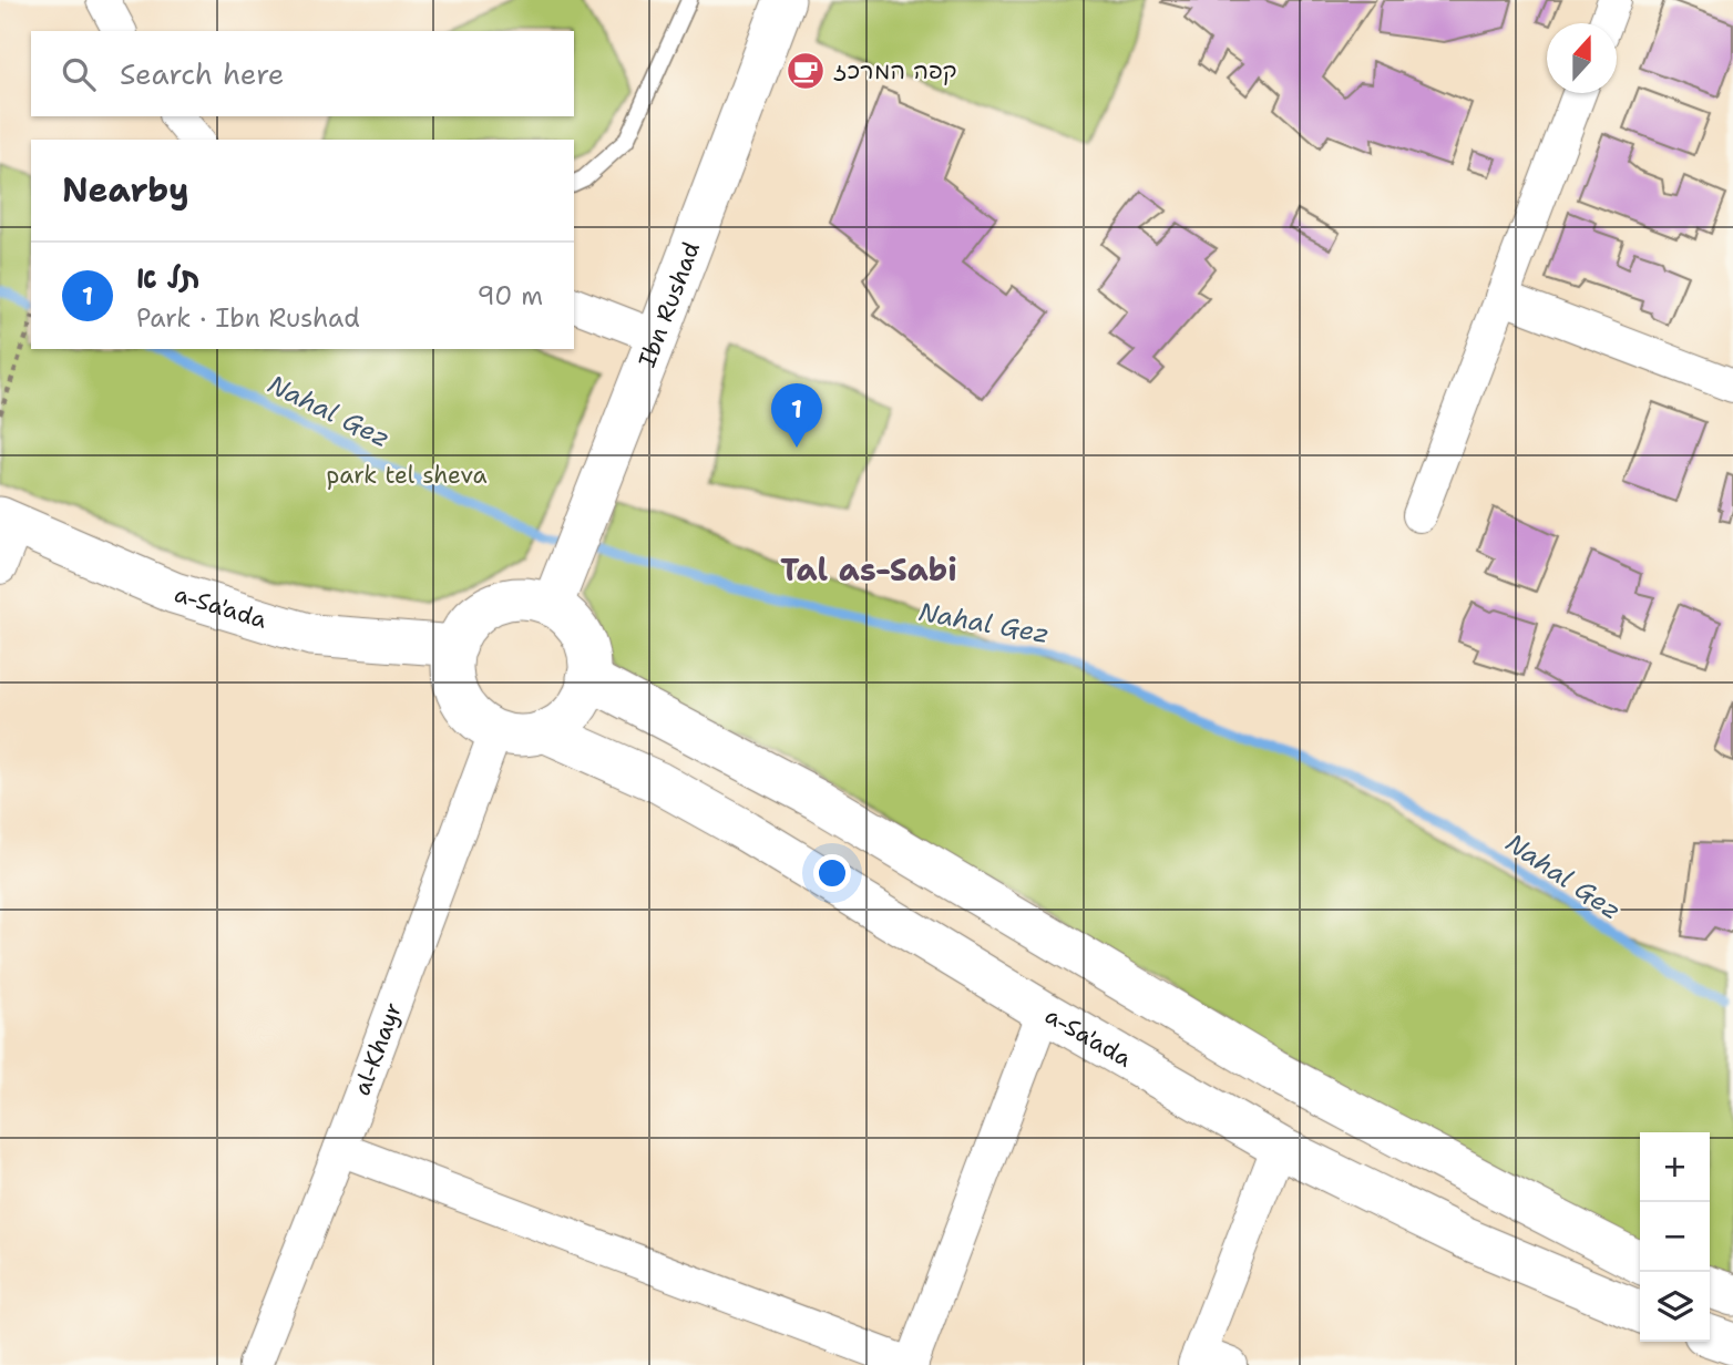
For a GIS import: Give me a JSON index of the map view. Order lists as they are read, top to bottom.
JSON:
{
  "streets": {
    "street": ["Ibn Rushad", "a-Sa'ada", "al-Khayr"]
  },
  "crossings": [
    ["Ibn Rushad", "a-Sa'ada"],
    ["Ibn Rushad", "al-Khayr"],
    ["a-Sa'ada", "al-Khayr"]
  ],
  "districts": ["Tal as-Sabi"],
  "water": ["Nahal Gez"],
  "parks": ["park tel sheva"],
  "places": {
    "cafe": ["קפה המרכז"]
  },
  "north": "top",
  "page": {
    "search": "Search here",
    "heading": "Nearby",
    "list": [
      {
        "mark": "1",
        "name": "תל א",
        "note": "Park · Ibn Rushad",
        "value": "90 m"
      }
    ],
    "pins": "1",
    "map_buttons": ["+", "−"]
  }
}
